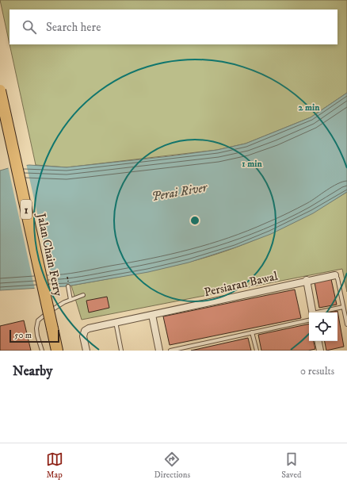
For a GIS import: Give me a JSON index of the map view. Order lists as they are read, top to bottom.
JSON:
{
  "streets": {
    "highway": ["1", "Jalan Chain Ferry"],
    "street": ["Persiaran Bawal"]
  },
  "water": ["Perai River"],
  "scale_bar": "50 m",
  "page": {
    "search": "Search here",
    "scale": "50 m",
    "heading": ["Nearby", "0 results"],
    "nav": ["Map", "Directions", "Saved"]
  },
  "rings": ["2 min", "1 min"]
}
